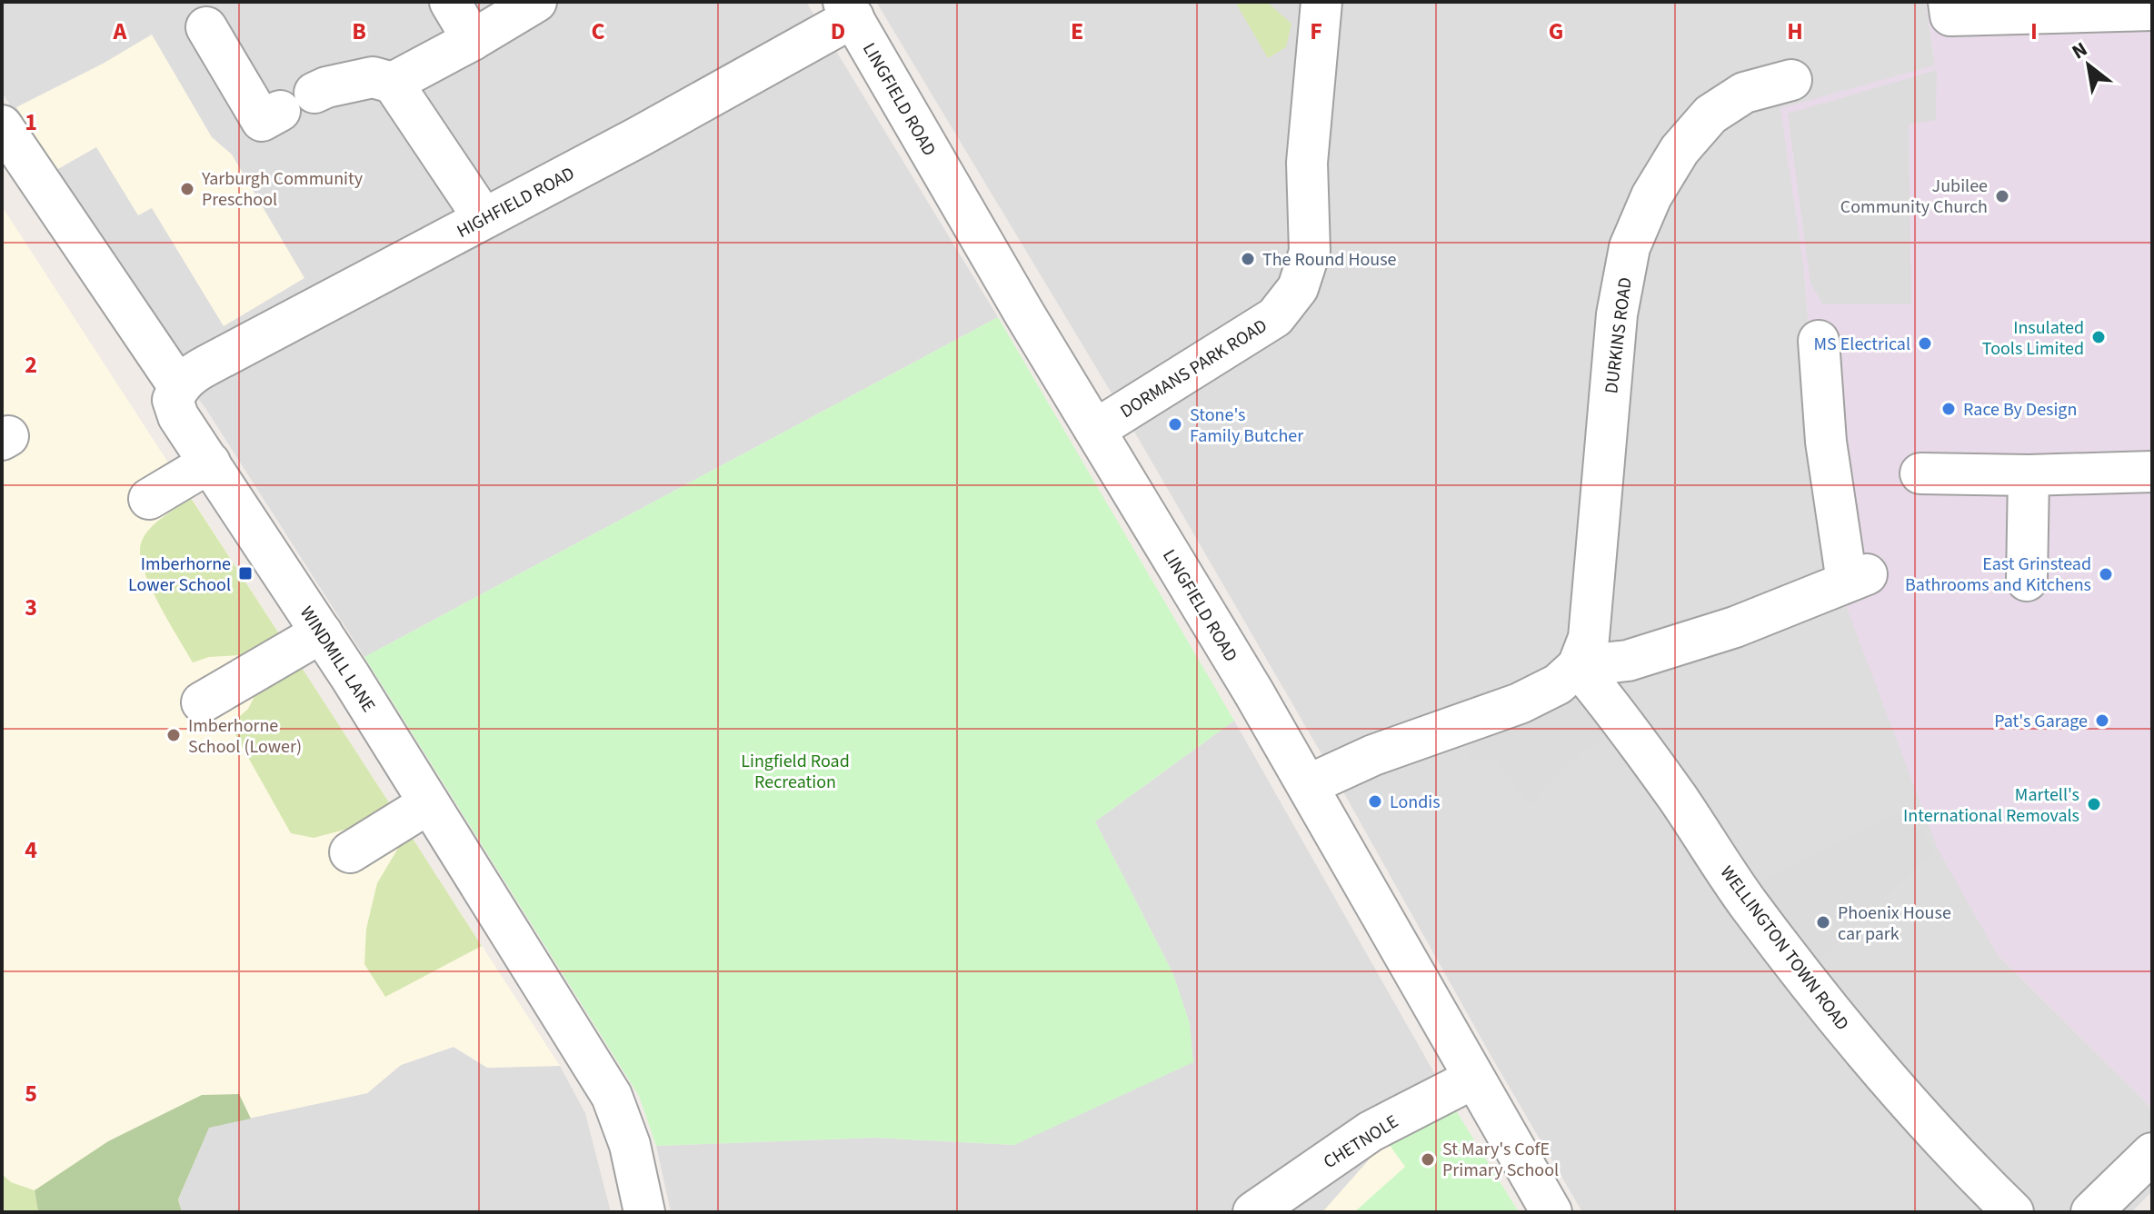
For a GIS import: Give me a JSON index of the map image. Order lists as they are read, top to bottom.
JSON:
{
  "streets": {
    "street": [
      "LINGFIELD ROAD",
      "HIGHFIELD ROAD",
      "DURKINS ROAD",
      "DORMANS PARK ROAD",
      "WINDMILL LANE",
      "WELLINGTON TOWN ROAD",
      "CHETNOLE"
    ]
  },
  "crossings": [
    ["LINGFIELD ROAD", "HIGHFIELD ROAD"],
    ["LINGFIELD ROAD", "DORMANS PARK ROAD"],
    ["LINGFIELD ROAD", "CHETNOLE"],
    ["HIGHFIELD ROAD", "WINDMILL LANE"],
    ["DURKINS ROAD", "WELLINGTON TOWN ROAD"]
  ],
  "parks": ["Lingfield Road Recreation"],
  "places": {
    "other": [
      "Yarburgh Community Preschool",
      "Jubilee Community Church",
      "The Round House",
      "Insulated Tools Limited",
      "MS Electrical",
      "Race By Design",
      "Stone's Family Butcher",
      "East Grinstead Bathrooms and Kitchens",
      "Pat's Garage",
      "Imberhorne School (Lower)",
      "Londis",
      "Martell's International Removals",
      "Phoenix House car park",
      "St Mary's CofE Primary School"
    ],
    "transit": ["Imberhorne Lower School"]
  },
  "north": "top left",
  "grid": {
    "columns": [
      "A",
      "B",
      "C",
      "D",
      "E",
      "F",
      "G",
      "H",
      "I"
    ],
    "rows": [
      "1",
      "2",
      "3",
      "4",
      "5"
    ]
  }
}
